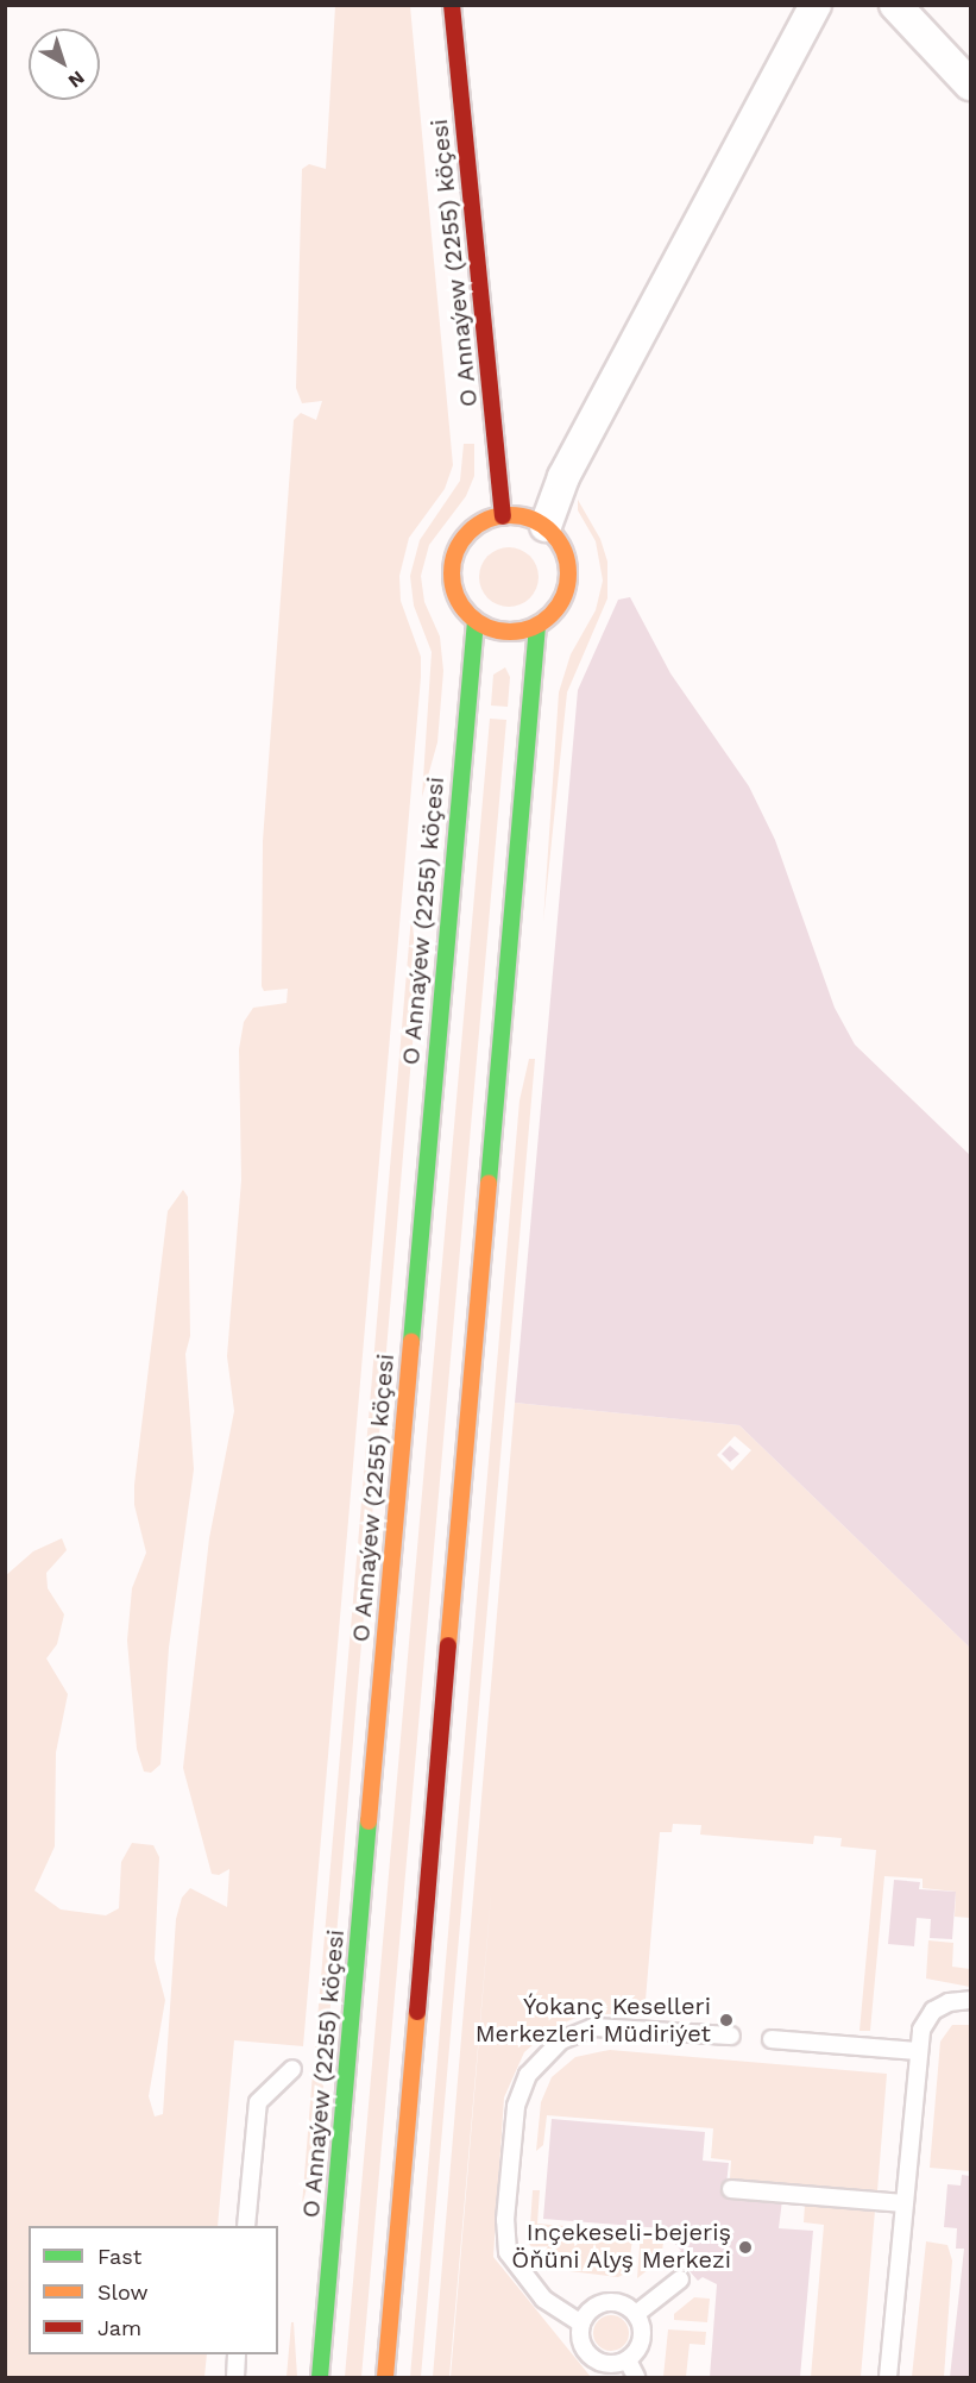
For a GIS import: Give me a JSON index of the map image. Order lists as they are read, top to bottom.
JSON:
{
  "streets": {
    "main road": ["O Annaýew (2255) köçesi"]
  },
  "places": ["Ýokanç Keselleri Merkezleri Müdiriýet", "Inçekeseli-bejeriş Öňüni Alyş Merkezi"],
  "legend": ["Fast", "Slow", "Jam"],
  "north": "bottom right"
}
